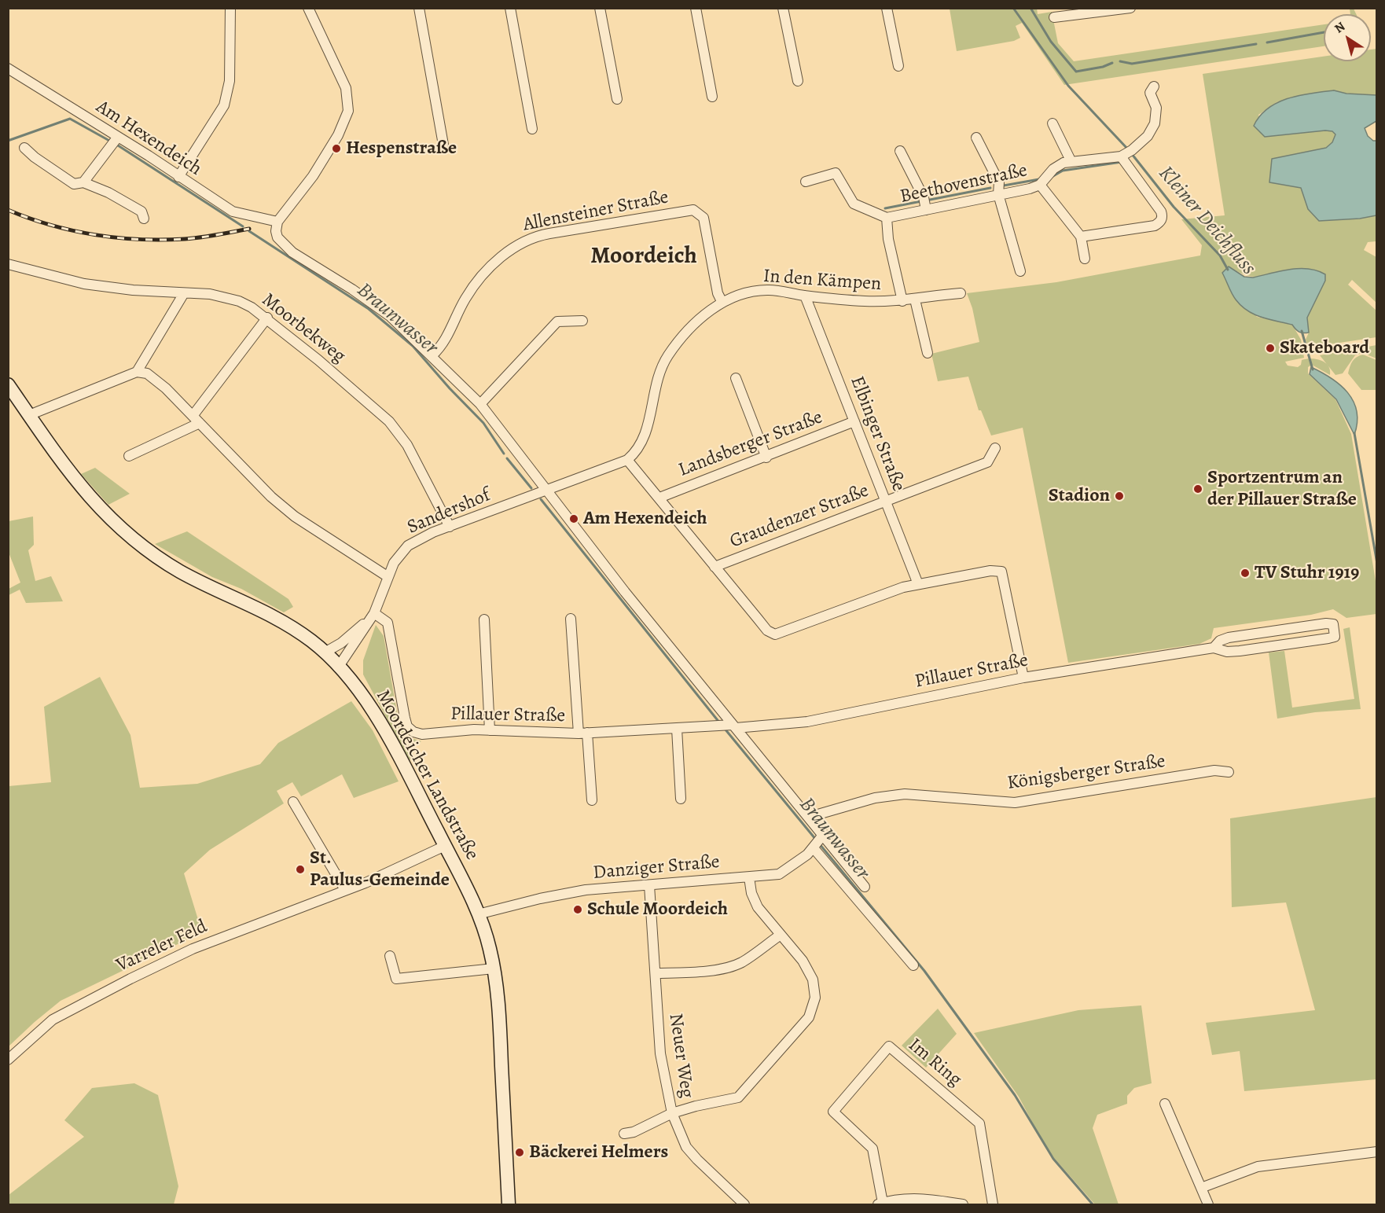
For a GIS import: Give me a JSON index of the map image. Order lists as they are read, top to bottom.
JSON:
{
  "streets": {
    "main road": ["Moordeicher Landstraße"],
    "street": [
      "Am Hexendeich",
      "Beethovenstraße",
      "Allensteiner Straße",
      "In den Kämpen",
      "Moorbekweg",
      "Elbinger Straße",
      "Landsberger Straße",
      "Sandershof",
      "Graudenzer Straße",
      "Pillauer Straße",
      "Königsberger Straße",
      "Danziger Straße",
      "Varreler Feld",
      "Neuer Weg",
      "Im Ring"
    ]
  },
  "crossings": [
    ["Beethovenstraße", "In den Kämpen"],
    ["Allensteiner Straße", "In den Kämpen"],
    ["In den Kämpen", "Elbinger Straße"],
    ["Moorbekweg", "Sandershof"],
    ["Elbinger Straße", "Landsberger Straße"],
    ["Elbinger Straße", "Graudenzer Straße"],
    ["Sandershof", "Pillauer Straße"],
    ["Sandershof", "Moordeicher Landstraße"],
    ["Moordeicher Landstraße", "Danziger Straße"],
    ["Moordeicher Landstraße", "Varreler Feld"],
    ["Danziger Straße", "Neuer Weg"]
  ],
  "districts": ["Moordeich"],
  "water": ["Kleiner Deichfluss", "Braunwasser"],
  "places": [
    "Hespenstraße",
    "Skateboard",
    "Sportzentrum an der Pillauer Straße",
    "Stadion",
    "Am Hexendeich",
    "TV Stuhr 1919",
    "St. Paulus-Gemeinde",
    "Schule Moordeich",
    "Bäckerei Helmers"
  ],
  "north": "top left"
}
